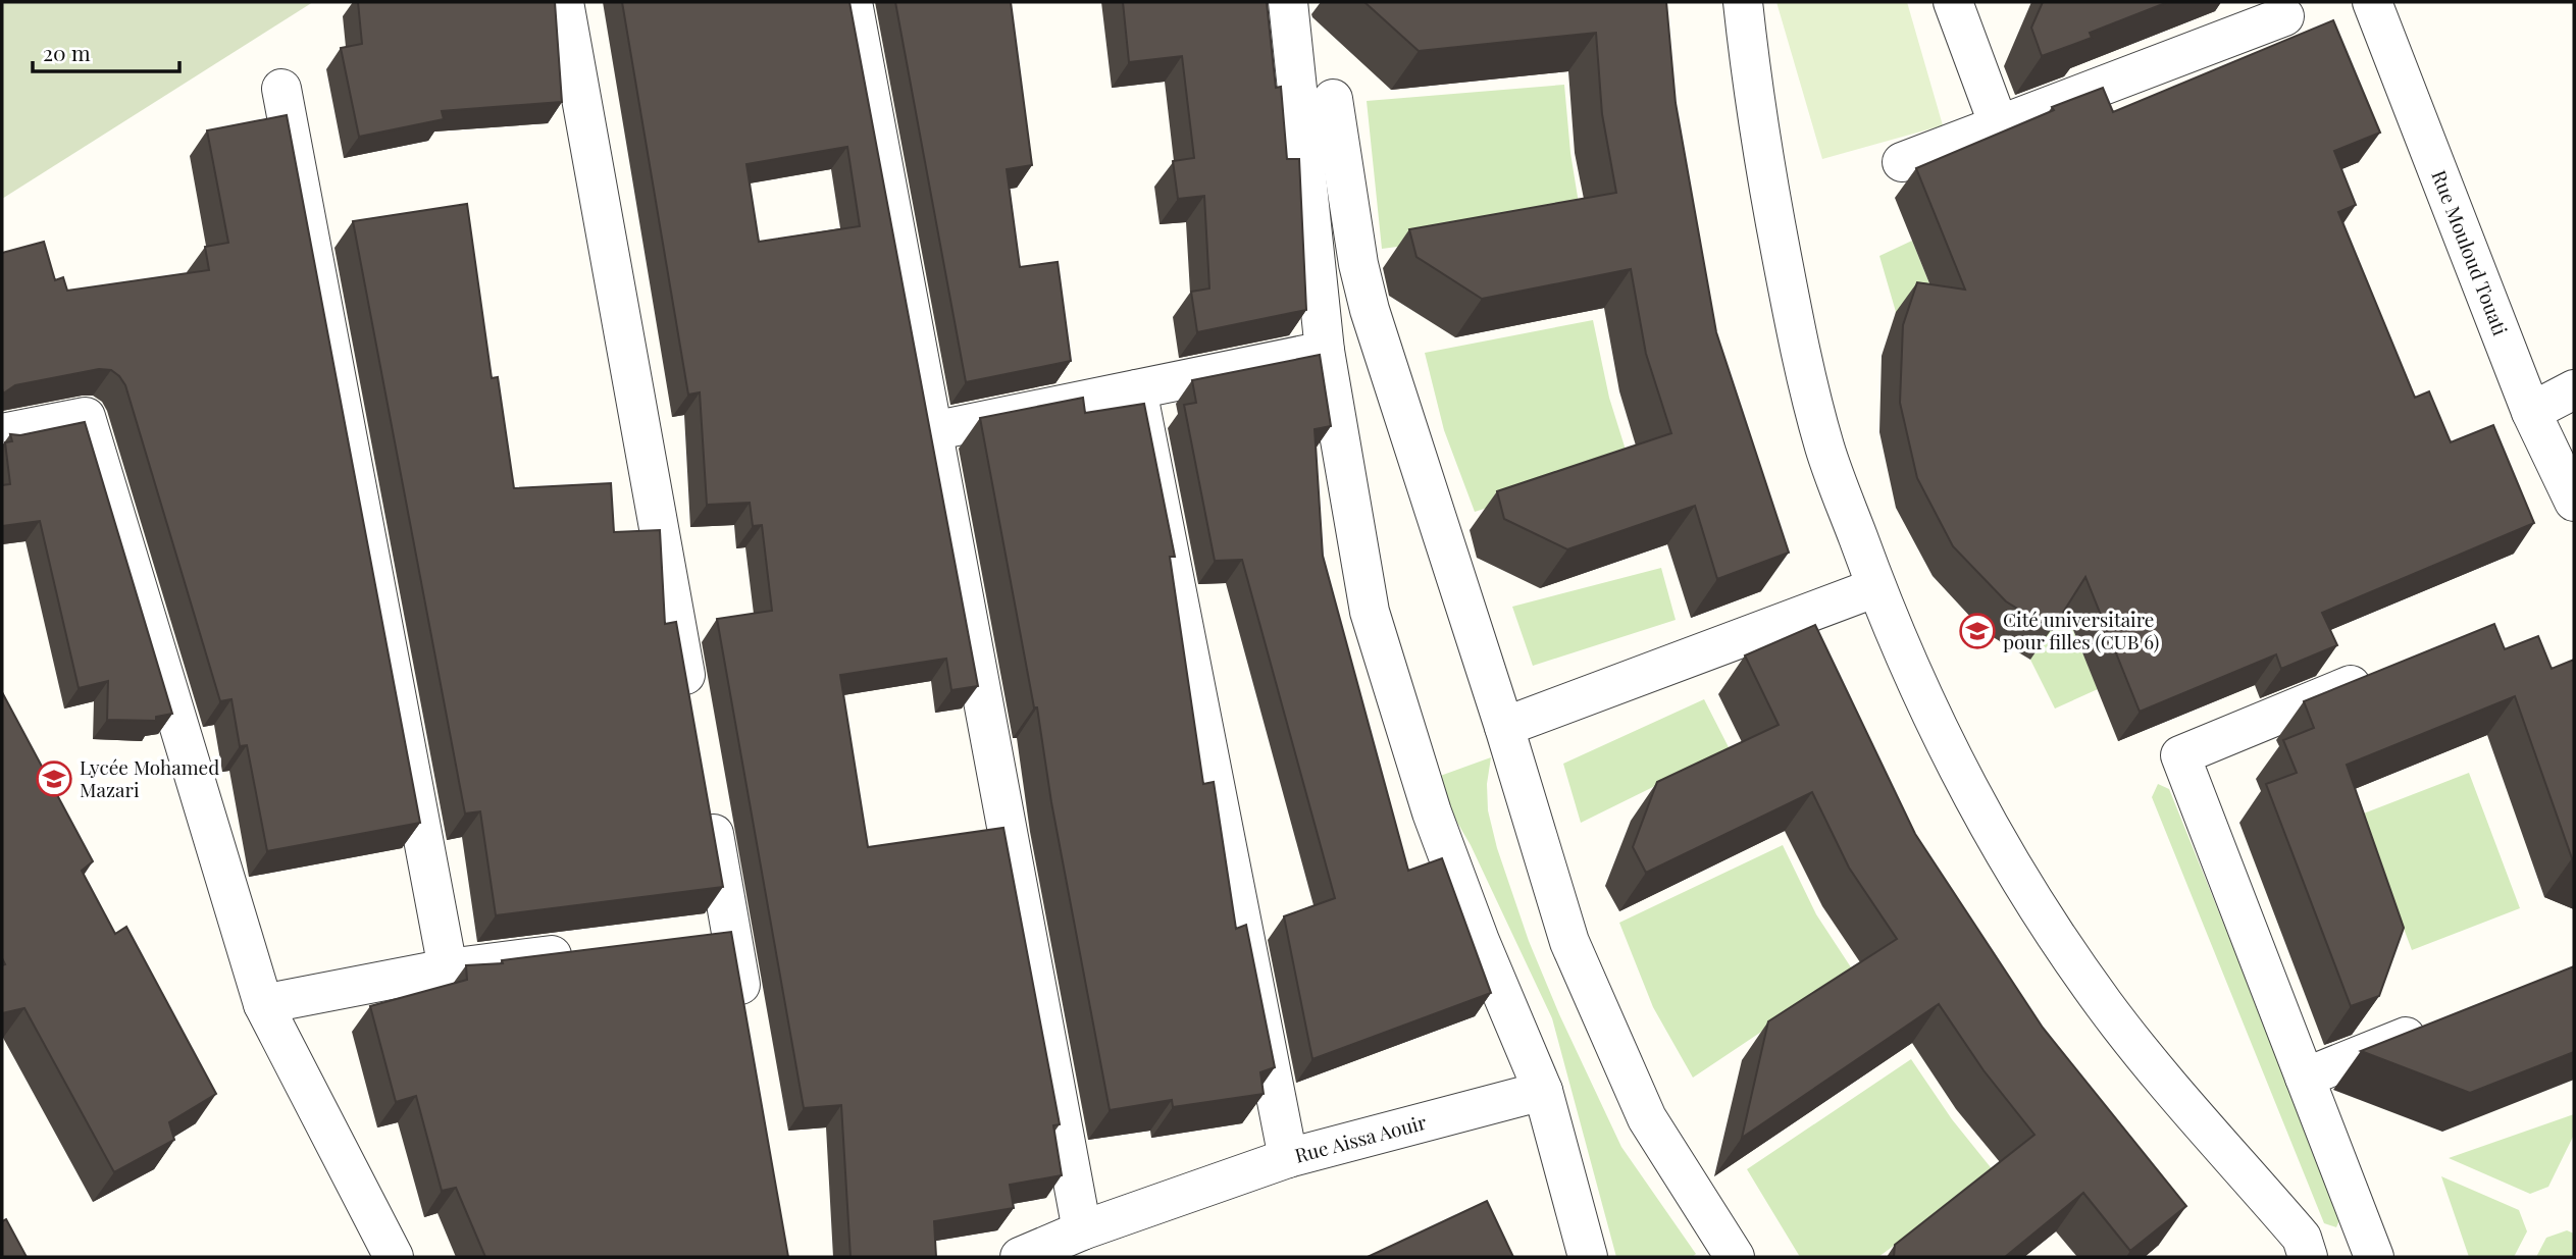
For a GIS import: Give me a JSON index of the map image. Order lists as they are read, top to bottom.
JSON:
{
  "streets": {
    "street": ["Rue Mouloud Touati", "Rue Aissa Aouir"]
  },
  "places": {
    "school or university": ["Cité universitaire pour filles (CUB 6)", "Lycée Mohamed Mazari"]
  },
  "scale_bar": "20 m"
}
